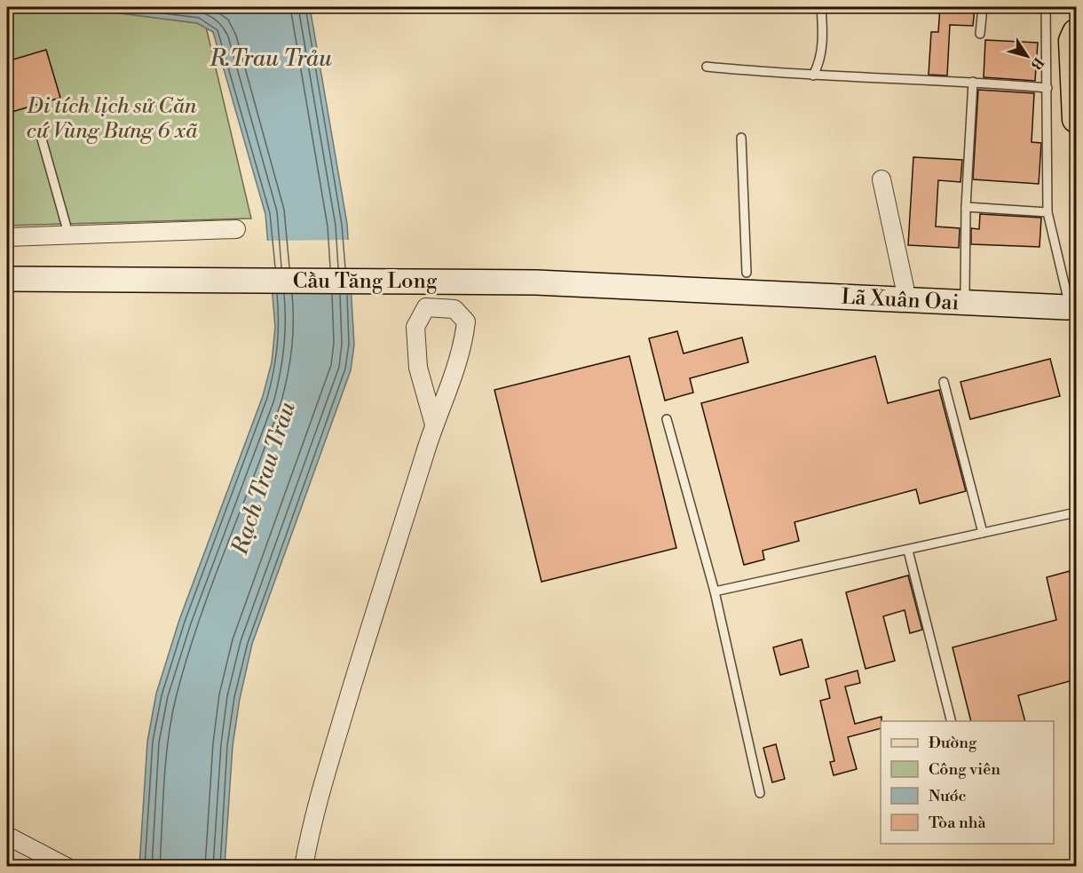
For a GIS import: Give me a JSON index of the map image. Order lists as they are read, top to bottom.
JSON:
{
  "streets": {
    "main road": ["Cầu Tăng Long", "Lã Xuân Oai"]
  },
  "crossings": [
    ["Cầu Tăng Long", "Lã Xuân Oai"]
  ],
  "water": ["R.Trau Trảu", "Rạch Trau Trảu"],
  "parks": ["Di tích lịch sử Căn cứ Vùng Bưng 6 xã"],
  "legend": [
    "Đường",
    "Công viên",
    "Nước",
    "Tòa nhà"
  ],
  "north": "bottom right"
}
